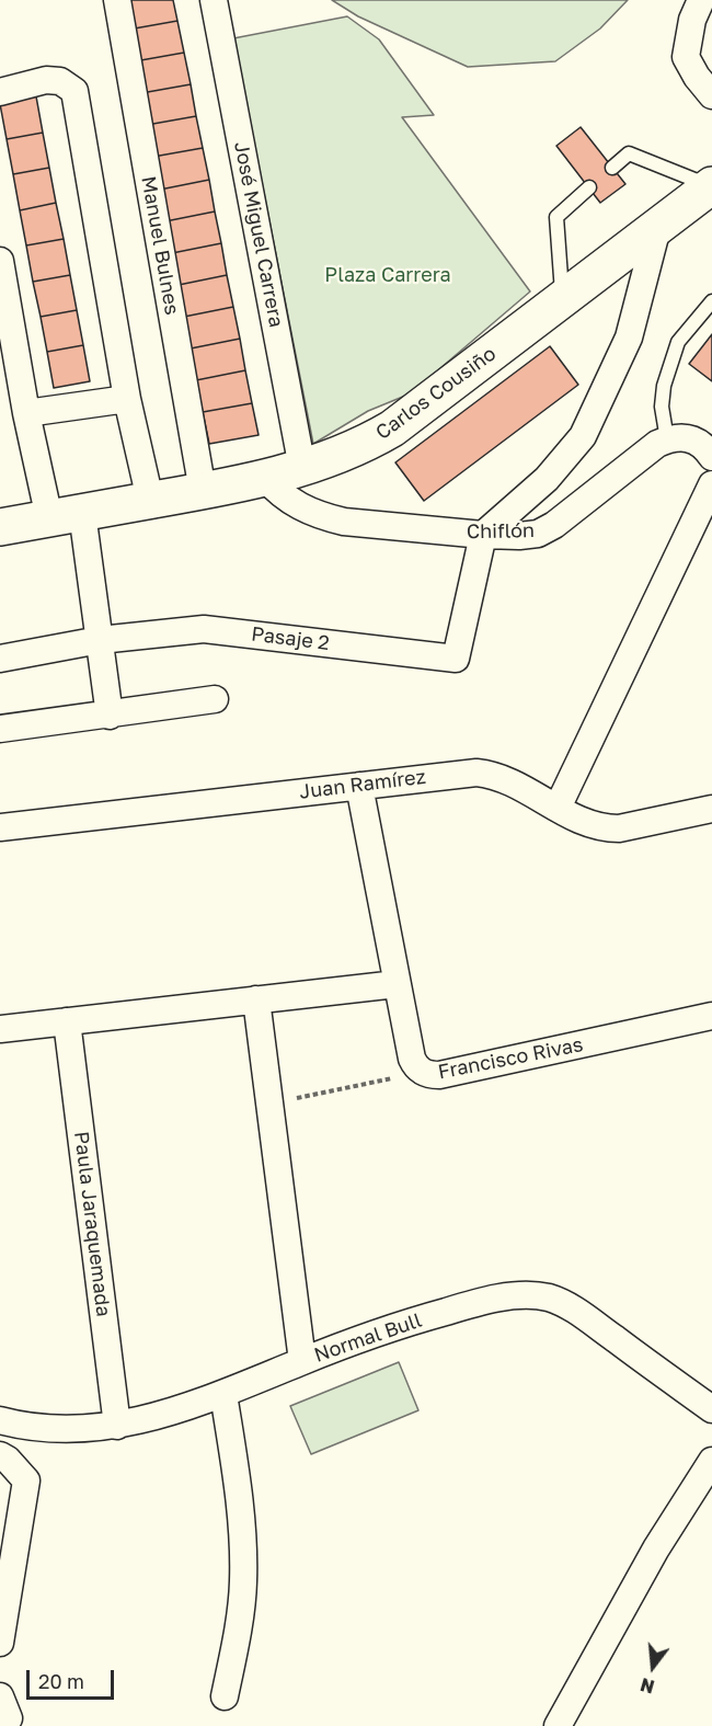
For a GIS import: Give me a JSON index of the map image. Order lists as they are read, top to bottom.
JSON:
{
  "streets": {
    "main road": ["Carlos Cousiño"],
    "street": [
      "José Miguel Carrera",
      "Manuel Bulnes",
      "Chiflón",
      "Pasaje 2",
      "Juan Ramírez",
      "Francisco Rivas",
      "Paula Jaraquemada",
      "Normal Bull"
    ]
  },
  "crossings": [
    ["José Miguel Carrera", "Carlos Cousiño"],
    ["Manuel Bulnes", "Carlos Cousiño"],
    ["Carlos Cousiño", "Chiflón"],
    ["Chiflón", "Pasaje 2"],
    ["Paula Jaraquemada", "Normal Bull"]
  ],
  "parks": ["Plaza Carrera"],
  "scale_bar": "20 m",
  "north": "bottom"
}
